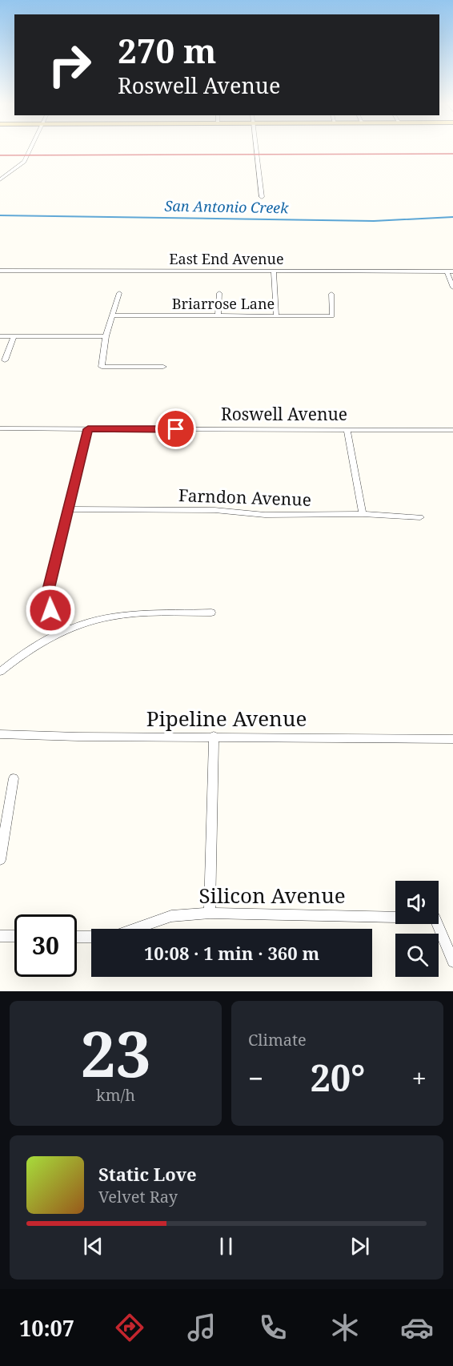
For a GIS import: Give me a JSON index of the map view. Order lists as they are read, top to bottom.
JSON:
{
  "streets": {
    "street": [
      "East End Avenue",
      "Briarrose Lane",
      "Roswell Avenue",
      "Farndon Avenue",
      "Pipeline Avenue",
      "Silicon Avenue"
    ]
  },
  "water": ["San Antonio Creek"],
  "page": {
    "turn": ["270 m", "Roswell Avenue"],
    "limit": "30",
    "trip": "10:08 · 1 min · 360 m",
    "tile": [
      ["23", "km/h"],
      "Climate"
    ],
    "heat": ["−", "20°", "+"],
    "song": ["Static Love", "Velvet Ray"],
    "tabs": "10:07"
  }
}
